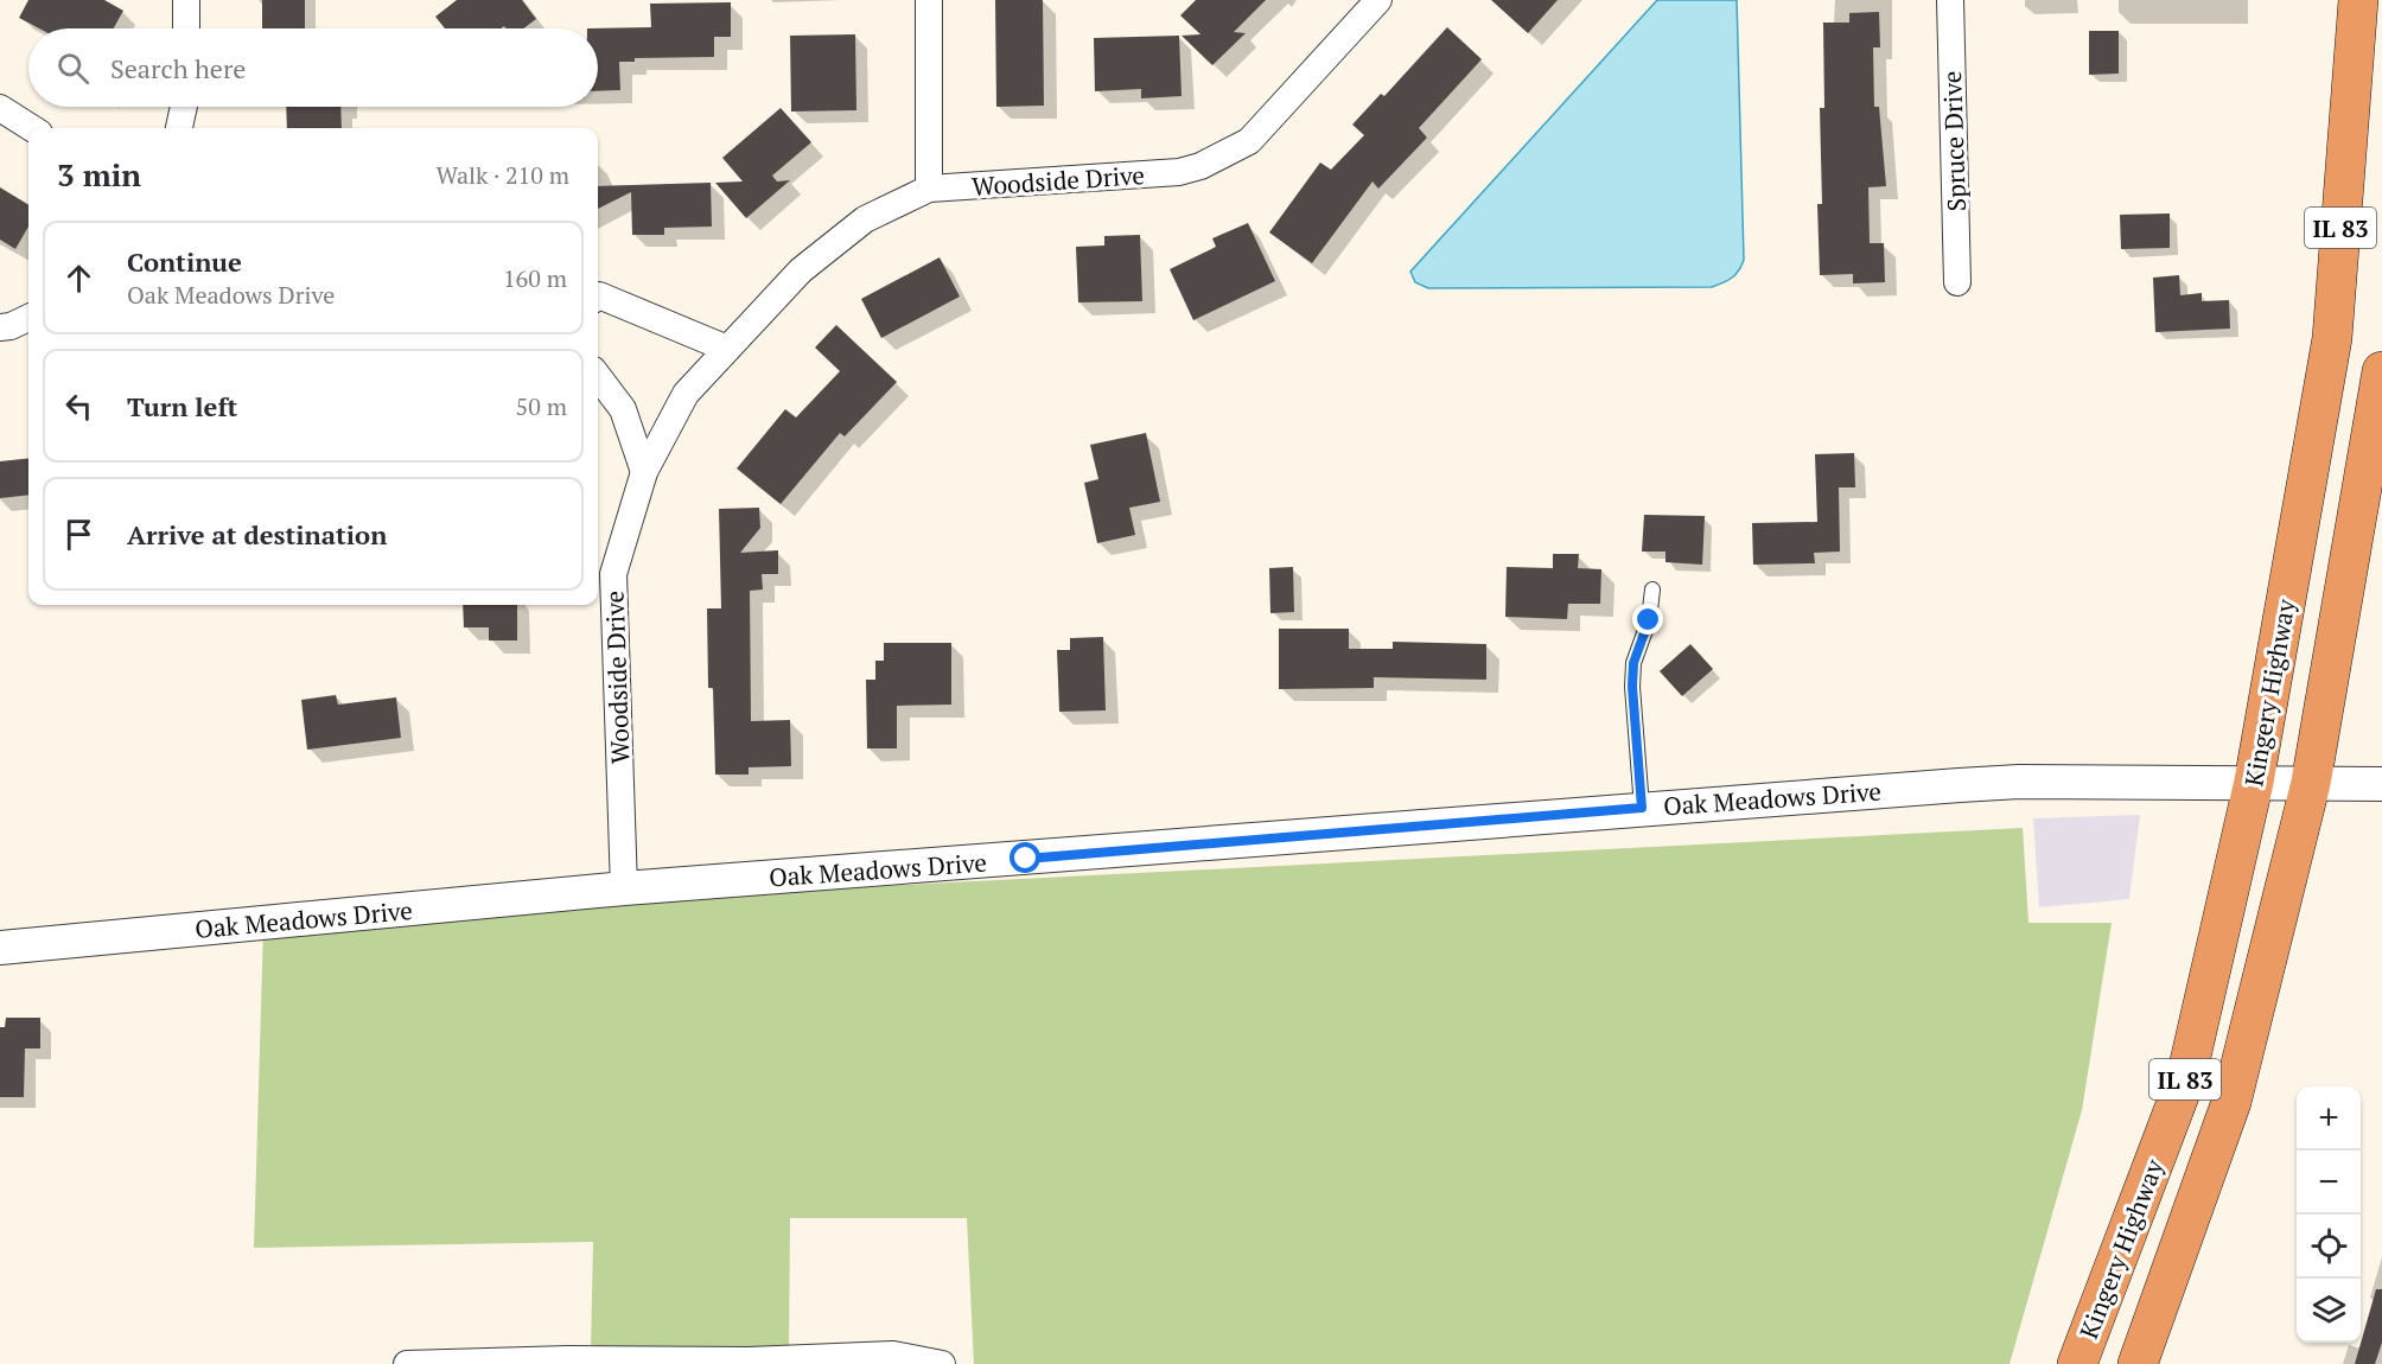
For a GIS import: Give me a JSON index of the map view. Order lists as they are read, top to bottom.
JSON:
{
  "streets": {
    "highway": ["IL 83", "Kingery Highway"],
    "street": ["Spruce Drive", "Woodside Drive", "Oak Meadows Drive"]
  },
  "crossings": [
    ["Woodside Drive", "Oak Meadows Drive"],
    ["Kingery Highway", "Oak Meadows Drive"]
  ],
  "page": {
    "search": "Search here",
    "heading": ["3 min", "Walk · 210 m"],
    "list": [
      ["Continue", "Oak Meadows Drive", "160 m"],
      ["Turn left", "50 m"],
      "Arrive at destination"
    ],
    "map_buttons": ["+", "−"]
  }
}
